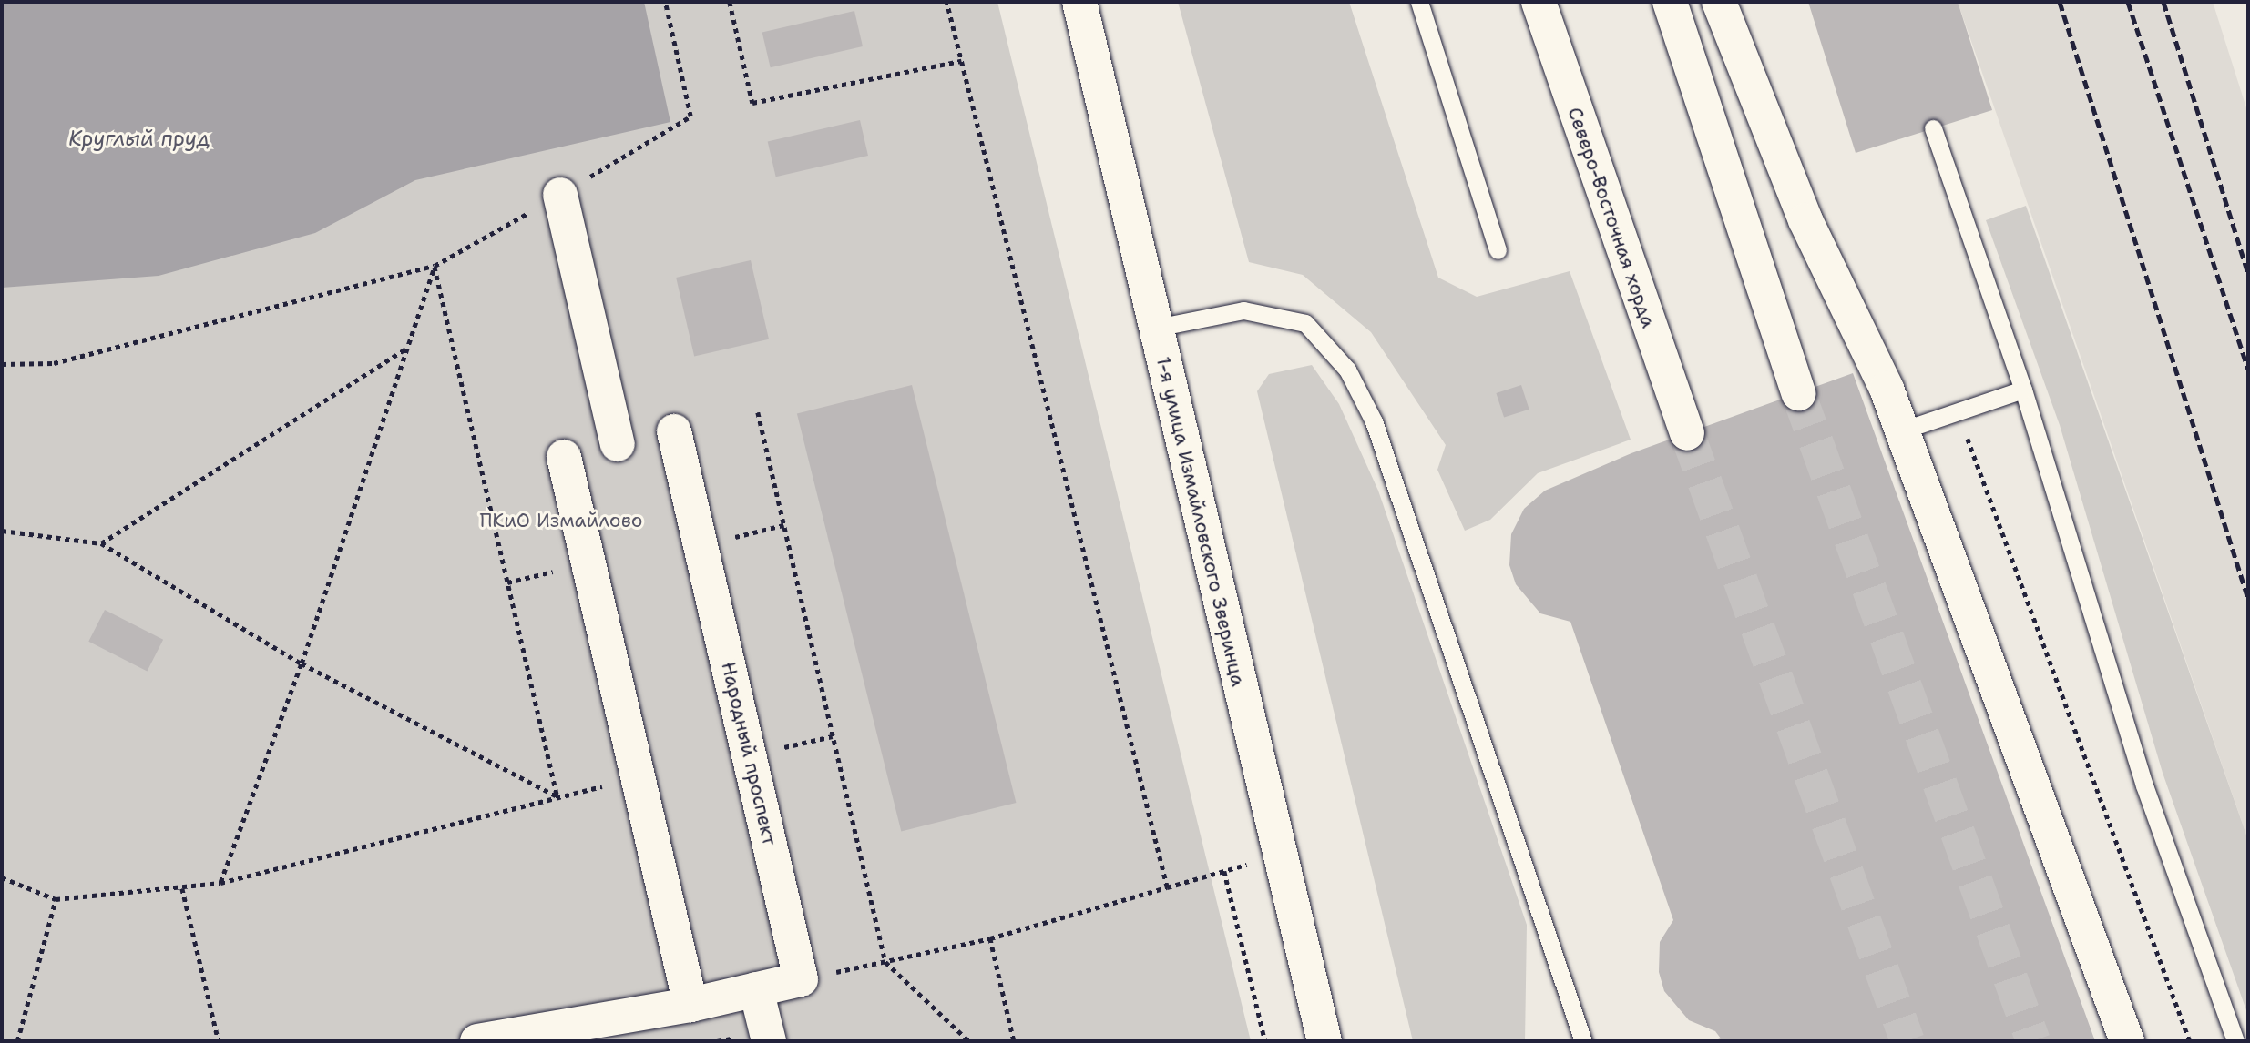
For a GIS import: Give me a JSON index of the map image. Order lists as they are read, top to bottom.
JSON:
{
  "streets": {
    "street": ["Северо-Восточная хорда", "1-я улица Измайловского Зверинца", "Народный проспект"]
  },
  "water": ["Круглый пруд"],
  "parks": ["ПКиО Измайлово"]
}
